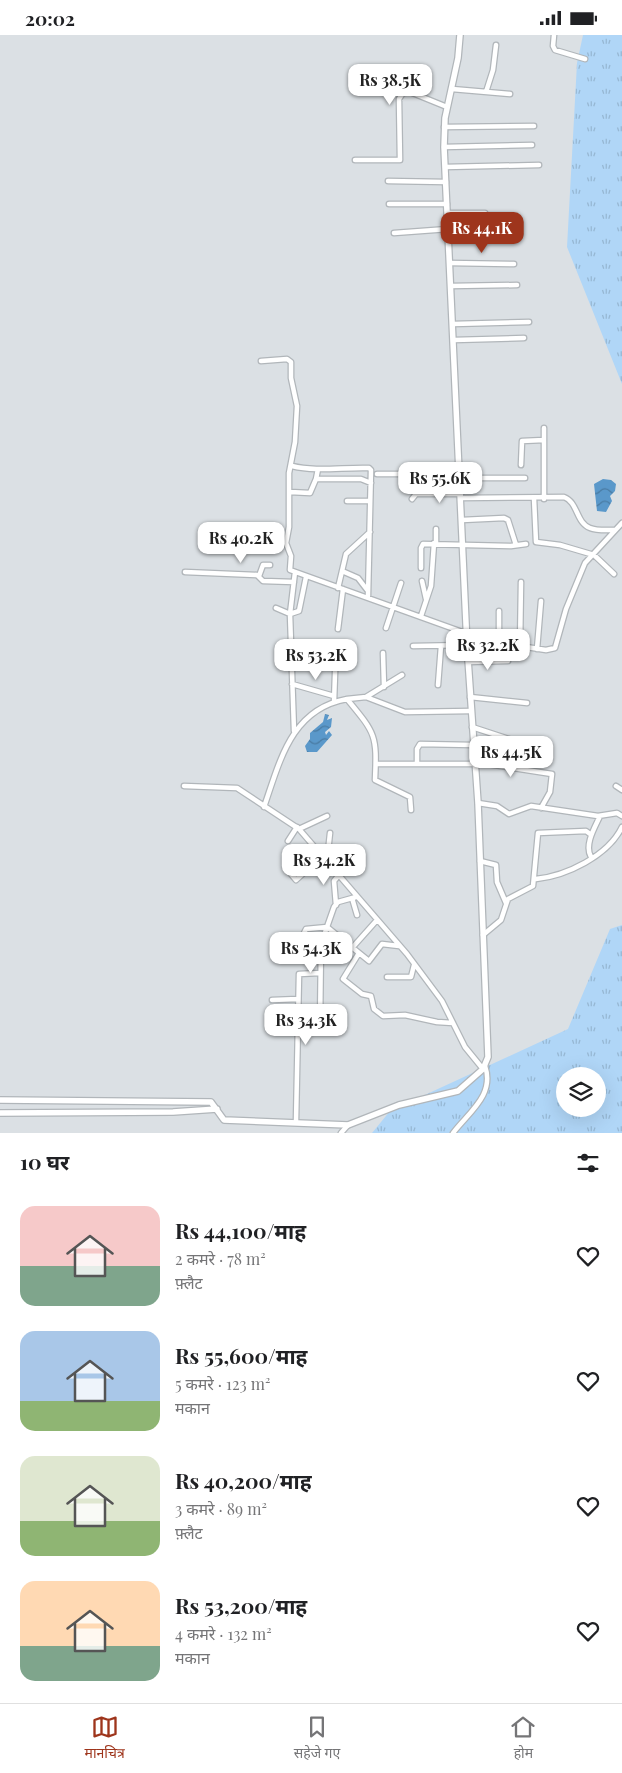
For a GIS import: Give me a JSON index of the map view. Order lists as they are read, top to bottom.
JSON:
{
  "page": {
    "status": "20:02",
    "price": [
      "Rs 38.5K",
      "Rs 44.1K",
      "Rs 55.6K",
      "Rs 40.2K",
      "Rs 32.2K",
      "Rs 53.2K",
      "Rs 44.5K",
      "Rs 34.2K",
      "Rs 54.3K",
      "Rs 34.3K"
    ],
    "heading": "10 घर",
    "list": [
      {
        "name": "Rs 44,100/माह",
        "note": "2 कमरे · 78 m² · फ़्लैट"
      },
      {
        "name": "Rs 55,600/माह",
        "note": "5 कमरे · 123 m² · मकान"
      },
      {
        "name": "Rs 40,200/माह",
        "note": "3 कमरे · 89 m² · फ़्लैट"
      },
      {
        "name": "Rs 53,200/माह",
        "note": "4 कमरे · 132 m² · मकान"
      }
    ],
    "tabs": ["मानचित्र", "सहेजे गए", "होम"]
  }
}
